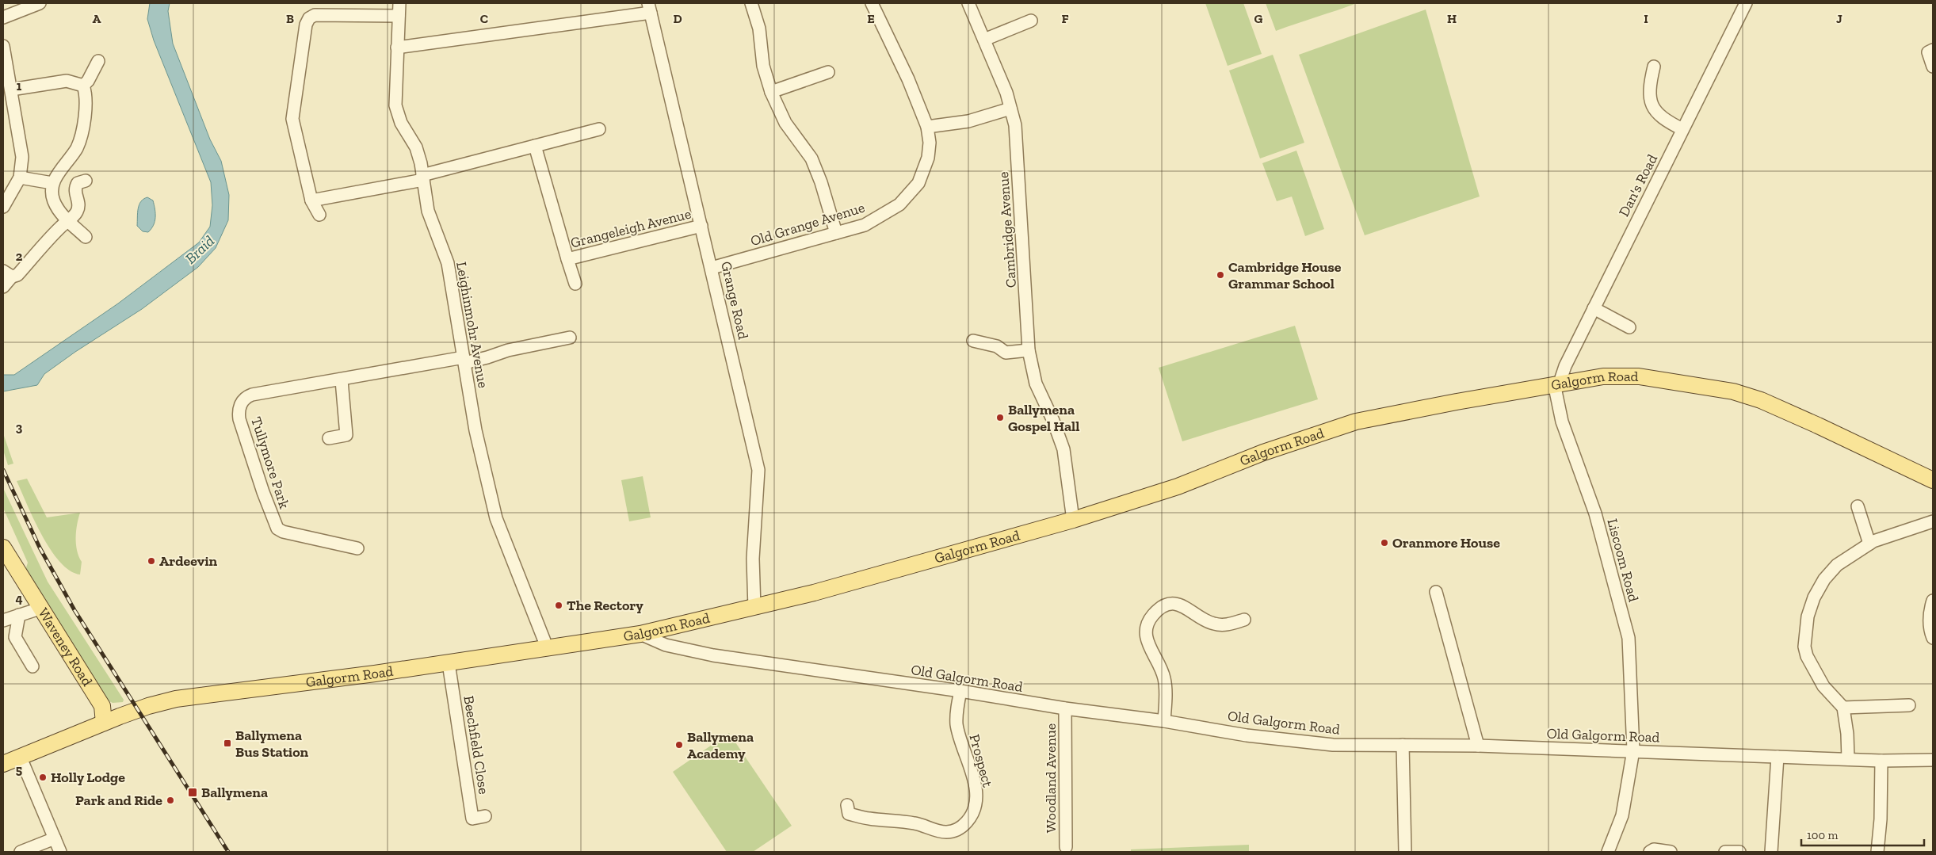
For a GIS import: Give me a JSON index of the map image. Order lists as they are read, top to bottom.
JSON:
{
  "streets": {
    "main road": ["Galgorm Road", "Waveney Road"],
    "street": [
      "Dan's Road",
      "Old Grange Avenue",
      "Grangeleigh Avenue",
      "Cambridge Avenue",
      "Grange Road",
      "Leighinmohr Avenue",
      "Tullymore Park",
      "Liscoom Road",
      "Old Galgorm Road",
      "Beechfield Close",
      "Prospect",
      "Woodland Avenue"
    ]
  },
  "crossings": [
    ["Dan's Road", "Galgorm Road"],
    ["Dan's Road", "Liscoom Road"],
    ["Old Grange Avenue", "Grange Road"],
    ["Grangeleigh Avenue", "Grange Road"],
    ["Cambridge Avenue", "Galgorm Road"],
    ["Grange Road", "Galgorm Road"],
    ["Leighinmohr Avenue", "Galgorm Road"],
    ["Leighinmohr Avenue", "Tullymore Park"],
    ["Galgorm Road", "Liscoom Road"],
    ["Galgorm Road", "Waveney Road"],
    ["Galgorm Road", "Old Galgorm Road"],
    ["Galgorm Road", "Beechfield Close"],
    ["Liscoom Road", "Old Galgorm Road"],
    ["Old Galgorm Road", "Prospect"],
    ["Old Galgorm Road", "Woodland Avenue"]
  ],
  "water": ["Braid"],
  "places": {
    "other": [
      "Cambridge House Grammar School",
      "Ballymena Gospel Hall",
      "Oranmore House",
      "Ardeevin",
      "The Rectory",
      "Ballymena Academy",
      "Holly Lodge",
      "Park and Ride"
    ],
    "transit": ["Ballymena Bus Station", "Ballymena"]
  },
  "scale_bar": "100 m",
  "grid": {
    "columns": [
      "A",
      "B",
      "C",
      "D",
      "E",
      "F",
      "G",
      "H",
      "I",
      "J"
    ],
    "rows": [
      "1",
      "2",
      "3",
      "4",
      "5"
    ]
  }
}
